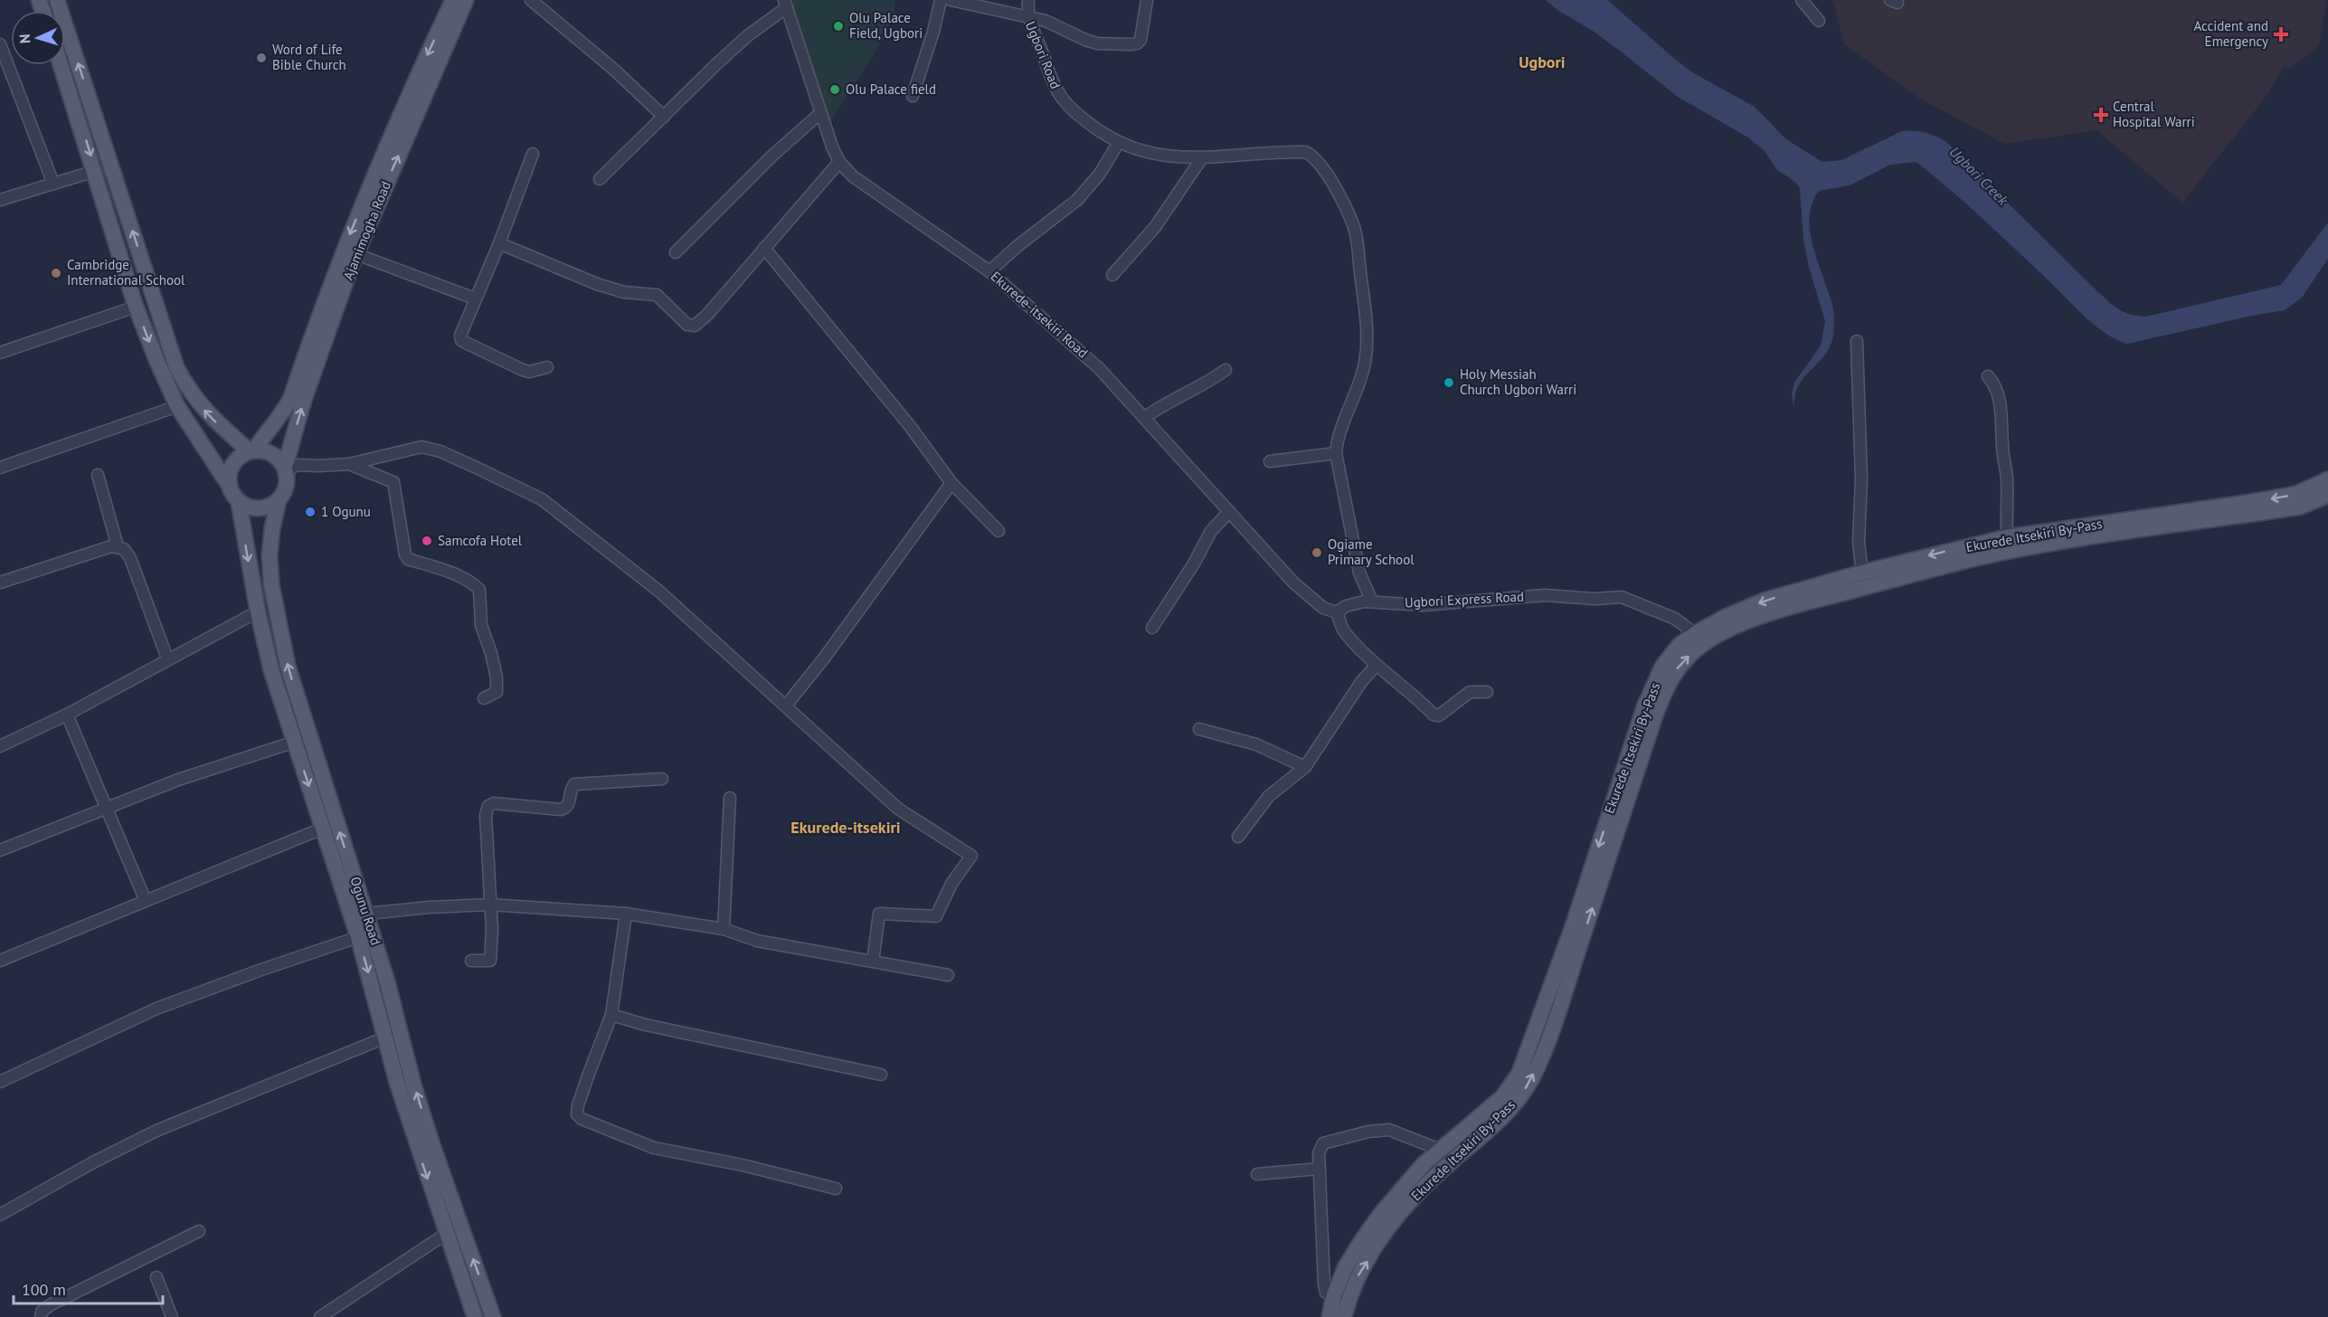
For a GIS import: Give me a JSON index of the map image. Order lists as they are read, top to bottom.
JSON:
{
  "streets": {
    "main road": ["Ajamimogha Road", "Ekurede Itsekiri By-Pass", "Ogunu Road"],
    "street": ["Ugbori Road", "Ekurede-itsekiri Road", "Ugbori Express Road"]
  },
  "crossings": [
    ["Ajamimogha Road", "Ogunu Road"],
    ["Ekurede-itsekiri Road", "Ugbori Express Road"],
    ["Ekurede Itsekiri By-Pass", "Ugbori Express Road"]
  ],
  "districts": ["Ugbori", "Ekurede-itsekiri"],
  "water": ["Ugbori Creek"],
  "places": {
    "other": [
      "Olu Palace Field, Ugbori",
      "Word of Life Bible Church",
      "Olu Palace field",
      "Cambridge International School",
      "Holy Messiah Church Ugbori Warri",
      "1 Ogunu",
      "Samcofa Hotel",
      "Ogiame Primary School"
    ],
    "health": ["Accident and Emergency", "Central Hospital Warri"]
  },
  "scale_bar": "100 m",
  "north": "left"
}
